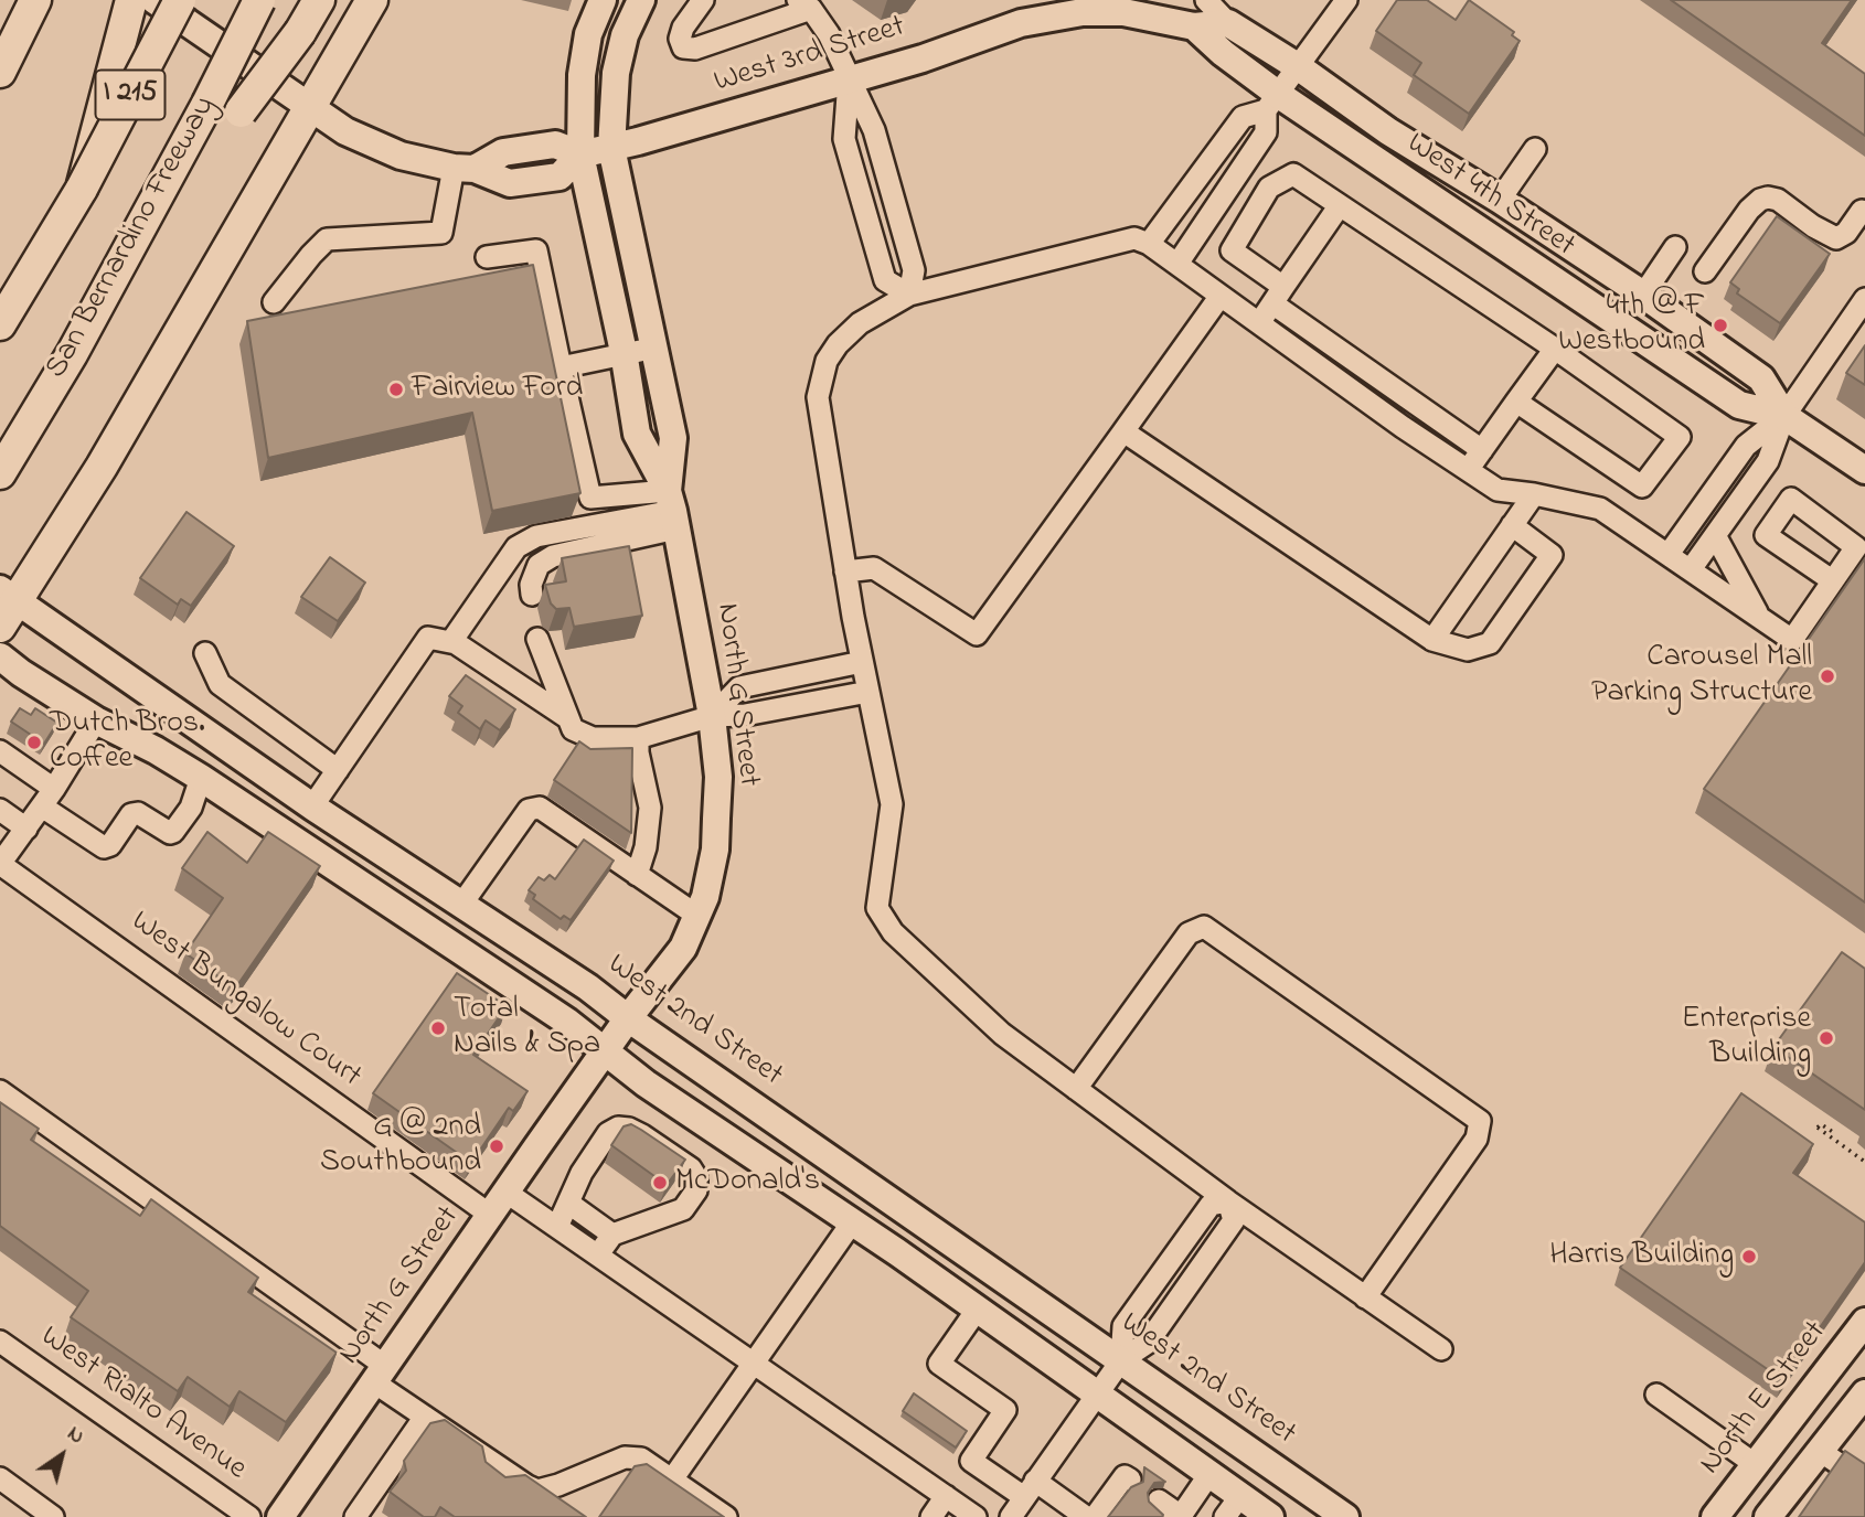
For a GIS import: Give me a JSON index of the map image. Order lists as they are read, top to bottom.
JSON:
{
  "streets": {
    "highway": ["I 215", "San Bernardino Freeway"],
    "main road": [
      "West 3rd Street",
      "West 4th Street",
      "North G Street",
      "West 2nd Street",
      "North E Street"
    ],
    "street": ["West Bungalow Court", "West Rialto Avenue"]
  },
  "crossings": [
    ["West 3rd Street", "North G Street"],
    ["North G Street", "West Bungalow Court"],
    ["North G Street", "West 2nd Street"]
  ],
  "places": [
    "4th @ F Westbound",
    "Fairview Ford",
    "Carousel Mall Parking Structure",
    "Dutch Bros. Coffee",
    "Total Nails & Spa",
    "Enterprise Building",
    "G @ 2nd Southbound",
    "McDonald's",
    "Harris Building"
  ],
  "north": "top right"
}
